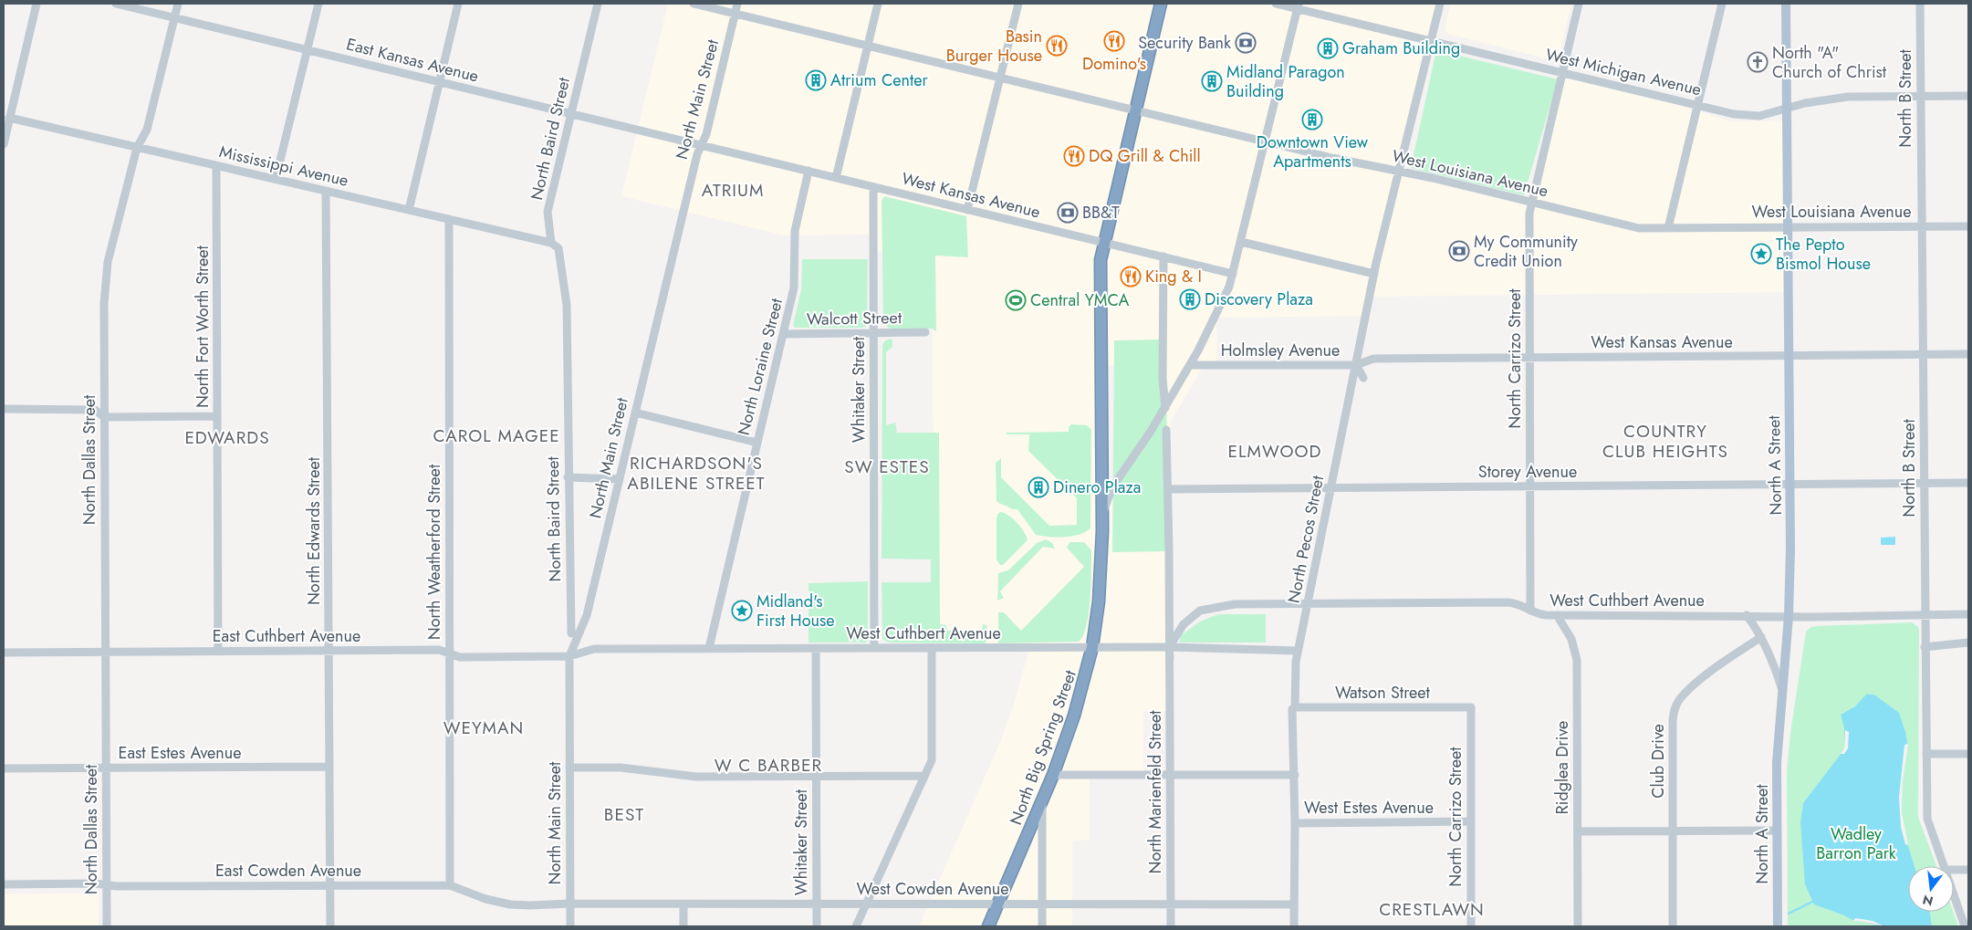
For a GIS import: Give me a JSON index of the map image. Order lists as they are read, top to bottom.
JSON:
{
  "streets": {
    "highway": ["North Big Spring Street"],
    "main road": ["North A Street"],
    "street": [
      "East Kansas Avenue",
      "West Michigan Avenue",
      "North B Street",
      "North Main Street",
      "North Baird Street",
      "Mississippi Avenue",
      "West Louisiana Avenue",
      "West Kansas Avenue",
      "Walcott Street",
      "North Fort Worth Street",
      "Holmsley Avenue",
      "North Carrizo Street",
      "North Loraine Street",
      "Whitaker Street",
      "North Dallas Street",
      "Storey Avenue",
      "North Edwards Street",
      "North Pecos Street",
      "North Weatherford Street",
      "West Cuthbert Avenue",
      "East Cuthbert Avenue",
      "Watson Street",
      "East Estes Avenue",
      "Club Drive",
      "Ridglea Drive",
      "North Marienfeld Street",
      "West Estes Avenue",
      "East Cowden Avenue",
      "West Cowden Avenue"
    ]
  },
  "crossings": [
    ["East Kansas Avenue", "North Main Street"],
    ["East Kansas Avenue", "North Baird Street"],
    ["East Kansas Avenue", "West Kansas Avenue"],
    ["East Kansas Avenue", "North Dallas Street"],
    ["West Michigan Avenue", "North B Street"],
    ["West Michigan Avenue", "North Carrizo Street"],
    ["West Michigan Avenue", "North A Street"],
    ["West Michigan Avenue", "North Pecos Street"],
    ["North B Street", "West Louisiana Avenue"],
    ["North B Street", "West Kansas Avenue"],
    ["North B Street", "Storey Avenue"],
    ["North B Street", "West Cuthbert Avenue"],
    ["North Main Street", "West Louisiana Avenue"],
    ["North Main Street", "West Kansas Avenue"],
    ["North Main Street", "West Cuthbert Avenue"],
    ["North Main Street", "East Cuthbert Avenue"],
    ["North Main Street", "East Cowden Avenue"],
    ["North Main Street", "West Cowden Avenue"],
    ["North Baird Street", "Mississippi Avenue"],
    ["Mississippi Avenue", "North Fort Worth Street"],
    ["Mississippi Avenue", "North Dallas Street"],
    ["Mississippi Avenue", "North Edwards Street"],
    ["Mississippi Avenue", "North Weatherford Street"],
    ["West Louisiana Avenue", "North Carrizo Street"],
    ["West Louisiana Avenue", "North A Street"],
    ["West Louisiana Avenue", "North Pecos Street"],
    ["West Louisiana Avenue", "North Big Spring Street"],
    ["West Kansas Avenue", "Holmsley Avenue"],
    ["West Kansas Avenue", "North Carrizo Street"],
    ["West Kansas Avenue", "North Loraine Street"],
    ["West Kansas Avenue", "Whitaker Street"],
    ["West Kansas Avenue", "North A Street"],
    ["West Kansas Avenue", "North Pecos Street"],
    ["West Kansas Avenue", "North Big Spring Street"],
    ["Walcott Street", "North Loraine Street"],
    ["Walcott Street", "Whitaker Street"],
    ["North Fort Worth Street", "East Cuthbert Avenue"],
    ["Holmsley Avenue", "North Pecos Street"],
    ["North Carrizo Street", "Storey Avenue"],
    ["North Carrizo Street", "West Cuthbert Avenue"],
    ["North Carrizo Street", "Watson Street"],
    ["North Carrizo Street", "West Estes Avenue"],
    ["North Loraine Street", "West Cuthbert Avenue"],
    ["Whitaker Street", "West Cuthbert Avenue"],
    ["Whitaker Street", "West Cowden Avenue"],
    ["North Dallas Street", "East Cuthbert Avenue"],
    ["North Dallas Street", "East Estes Avenue"],
    ["North Dallas Street", "East Cowden Avenue"],
    ["North A Street", "Storey Avenue"],
    ["North A Street", "West Cuthbert Avenue"],
    ["Storey Avenue", "North Pecos Street"],
    ["Storey Avenue", "North Marienfeld Street"],
    ["North Edwards Street", "East Cuthbert Avenue"],
    ["North Edwards Street", "East Estes Avenue"],
    ["North Edwards Street", "East Cowden Avenue"],
    ["North Pecos Street", "West Cuthbert Avenue"],
    ["North Pecos Street", "Watson Street"],
    ["North Pecos Street", "West Estes Avenue"],
    ["North Pecos Street", "West Cowden Avenue"],
    ["North Weatherford Street", "East Cuthbert Avenue"],
    ["North Weatherford Street", "East Cowden Avenue"],
    ["West Cuthbert Avenue", "East Cuthbert Avenue"],
    ["West Cuthbert Avenue", "North Big Spring Street"],
    ["West Cuthbert Avenue", "Ridglea Drive"],
    ["West Cuthbert Avenue", "North Marienfeld Street"],
    ["North Big Spring Street", "West Cowden Avenue"],
    ["North Marienfeld Street", "West Cowden Avenue"],
    ["East Cowden Avenue", "West Cowden Avenue"]
  ],
  "districts": [
    "ATRIUM",
    "COUNTRY CLUB HEIGHTS",
    "CAROL MAGEE",
    "EDWARDS",
    "ELMWOOD",
    "RICHARDSON'S ABILENE STREET",
    "SW ESTES",
    "WEYMAN",
    "W C BARBER",
    "BEST",
    "CRESTLAWN"
  ],
  "parks": ["Wadley Barron Park"],
  "places": {
    "restaurant": [
      "Domino's",
      "Basin Burger House",
      "DQ Grill & Chill",
      "King & I"
    ],
    "bank": ["Security Bank", "BB&T", "My Community Credit Union"],
    "building": [
      "Graham Building",
      "Atrium Center",
      "Midland Paragon Building",
      "Downtown View Apartments",
      "Discovery Plaza",
      "Dinero Plaza"
    ],
    "church": ["North \"A\" Church of Christ"],
    "place": ["The Pepto Bismol House", "Midland's First House"],
    "sports": ["Central YMCA"]
  },
  "north": "bottom"
}
